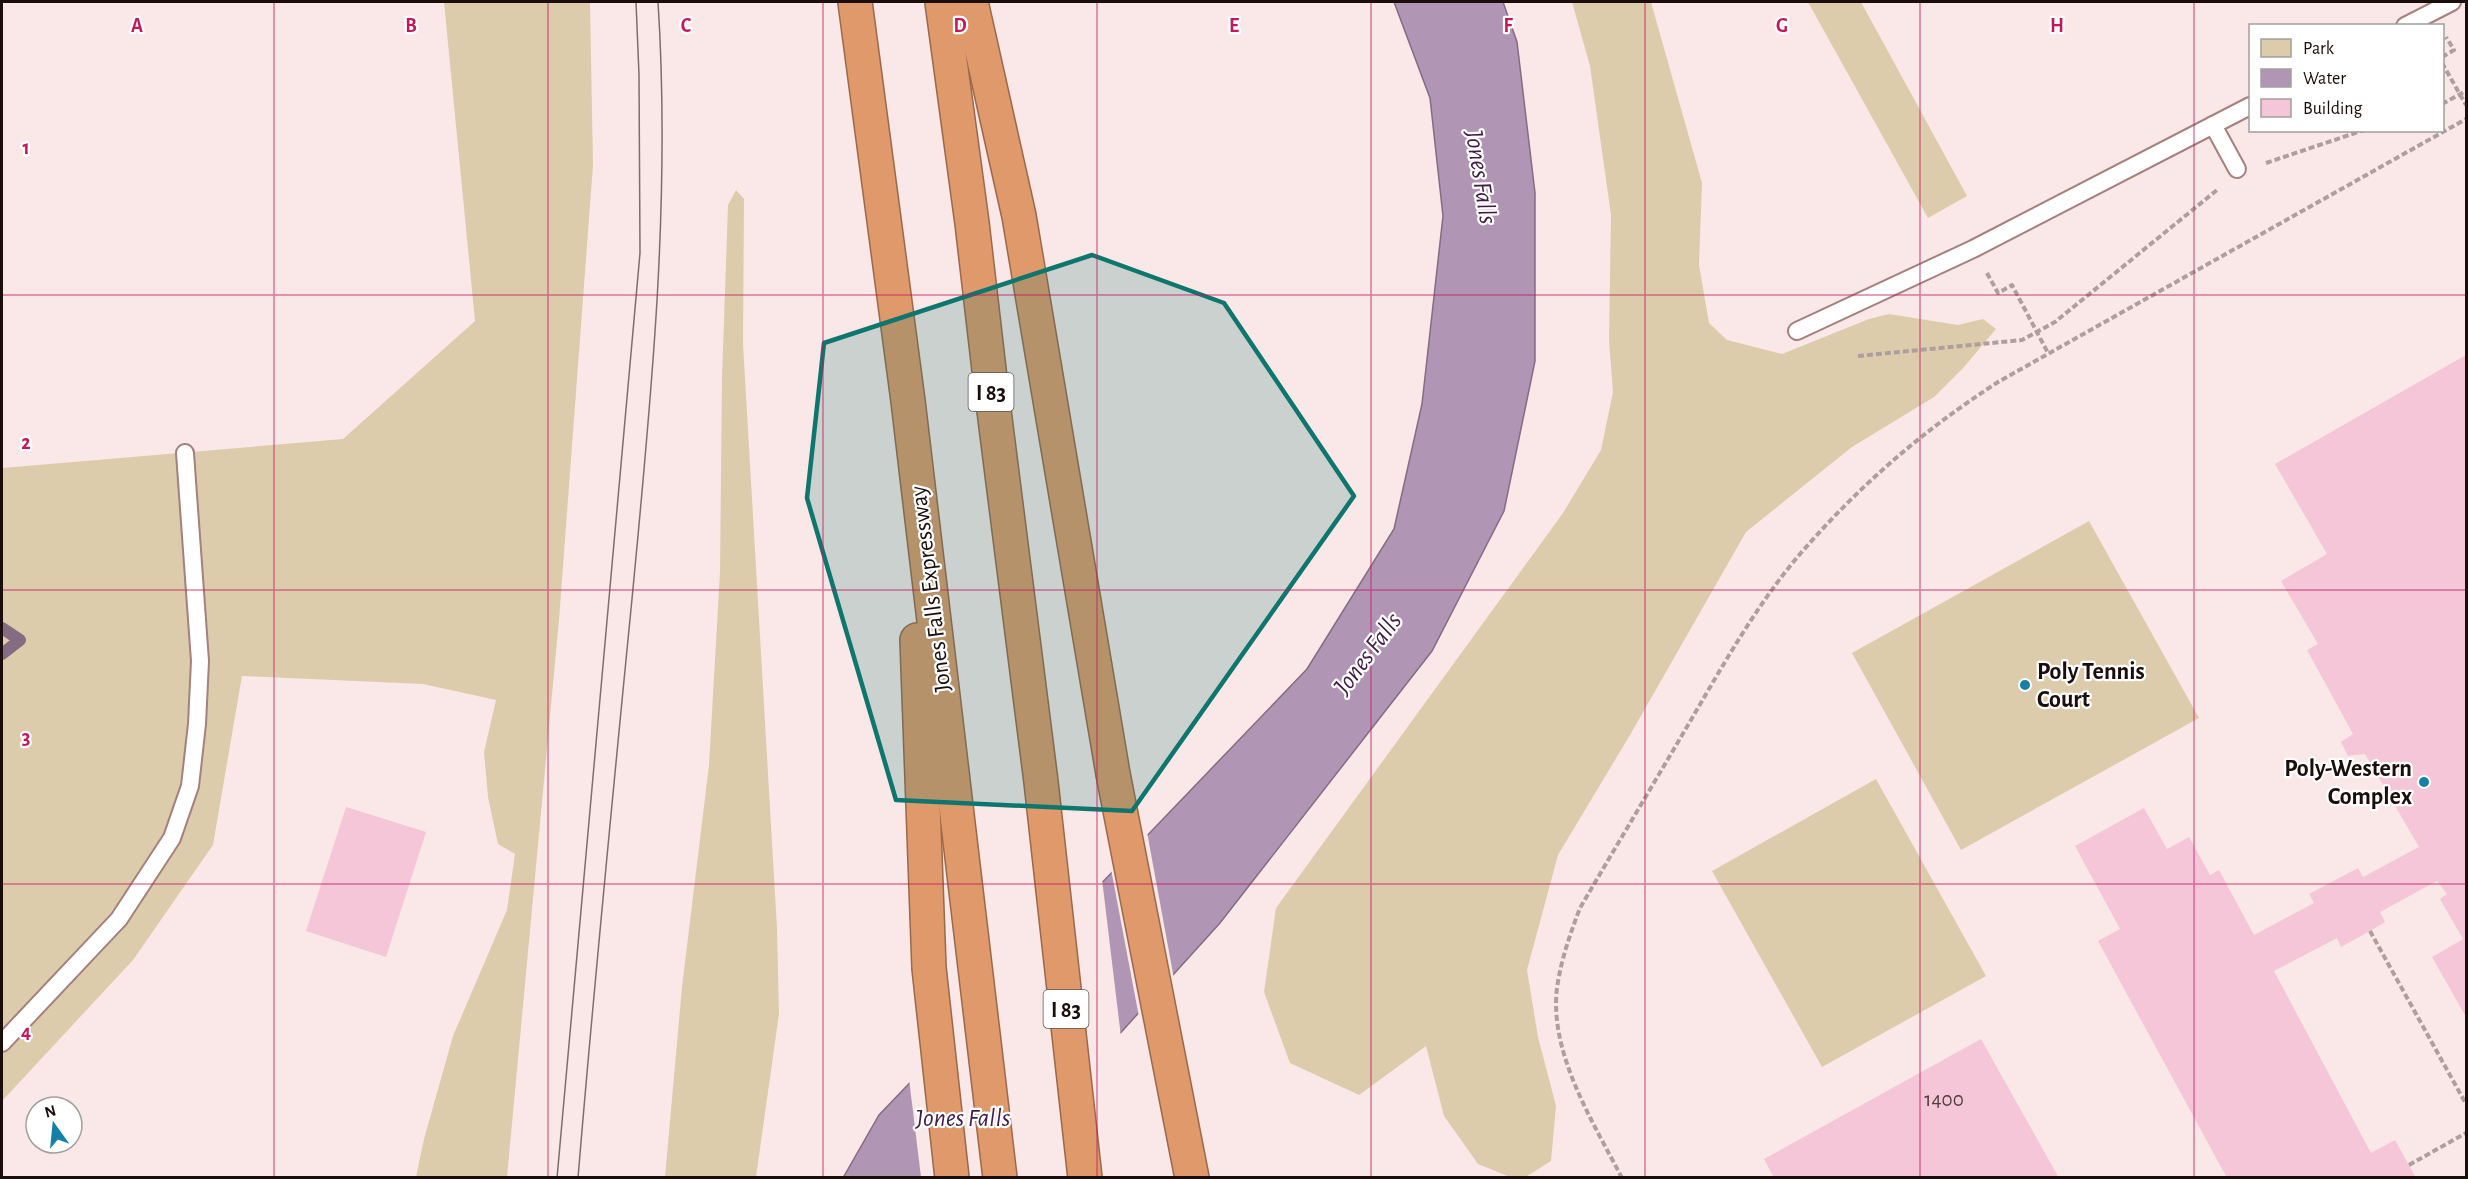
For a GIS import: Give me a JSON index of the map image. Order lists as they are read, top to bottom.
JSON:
{
  "streets": {
    "highway": ["I 83", "Jones Falls Expressway"]
  },
  "water": ["Jones Falls"],
  "places": ["Poly Tennis Court", "Poly-Western Complex"],
  "house_numbers": ["1400"],
  "legend": ["Park", "Water", "Building"],
  "north": "top",
  "grid": {
    "columns": [
      "A",
      "B",
      "C",
      "D",
      "E",
      "F",
      "G",
      "H"
    ],
    "rows": [
      "1",
      "2",
      "3",
      "4"
    ]
  }
}
